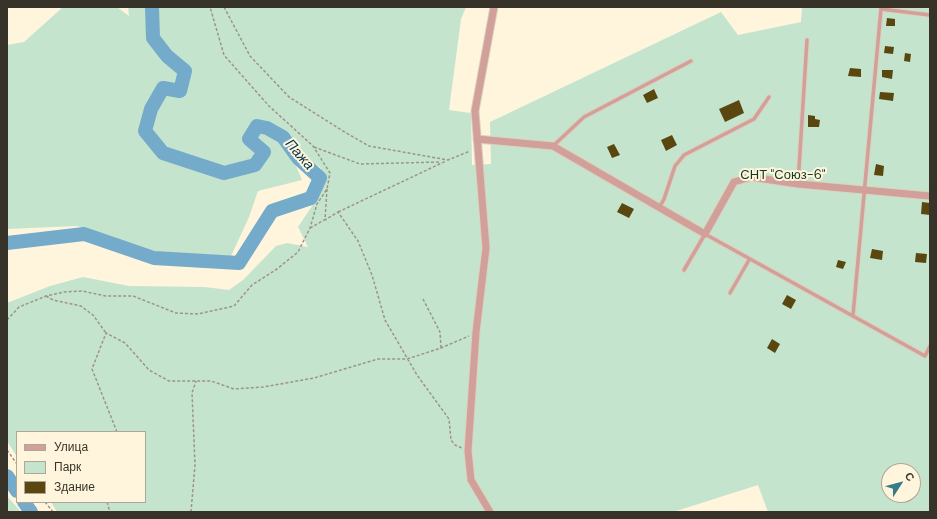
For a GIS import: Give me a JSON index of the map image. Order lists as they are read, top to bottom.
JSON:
{
  "water": ["Пажа"],
  "parks": ["СНТ \"Союз-6\""],
  "legend": ["Улица", "Парк", "Здание"],
  "north": "top right"
}
